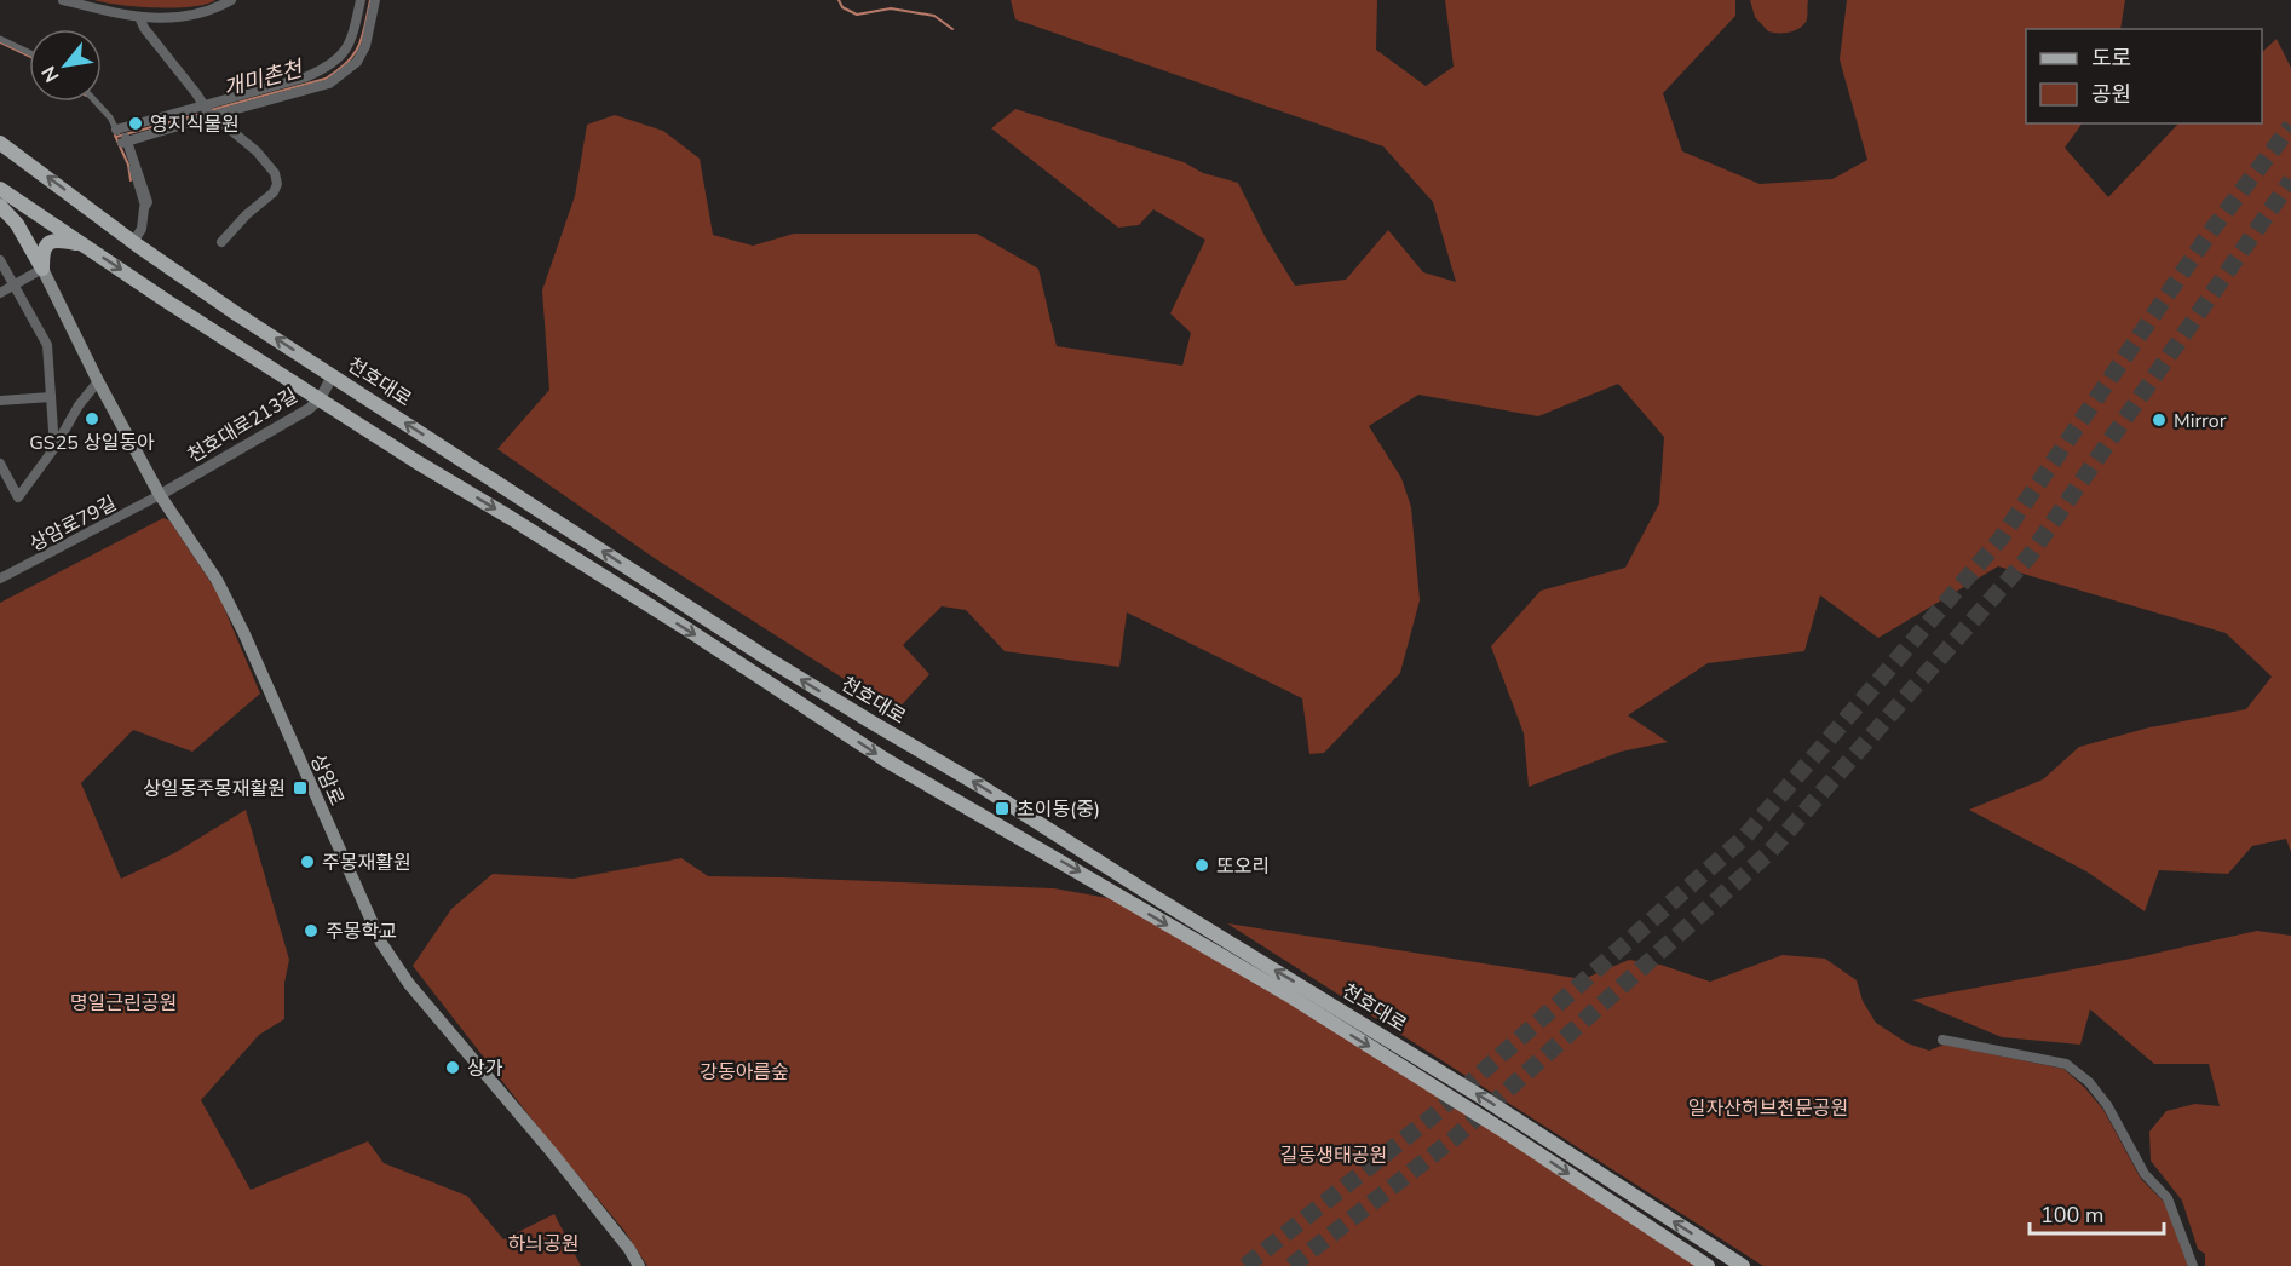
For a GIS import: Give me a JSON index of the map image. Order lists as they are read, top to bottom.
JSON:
{
  "streets": {
    "main road": ["천호대로", "상암로"],
    "street": ["천호대로213길", "상암로79길"]
  },
  "crossings": [
    ["천호대로", "천호대로213길"],
    ["천호대로213길", "상암로79길"],
    ["천호대로213길", "상암로"],
    ["상암로79길", "상암로"]
  ],
  "water": ["개미촌천"],
  "parks": [
    "명일근린공원",
    "강동아름숲",
    "일자산허브천문공원",
    "길동생태공원",
    "하늬공원"
  ],
  "places": {
    "other": [
      "영지식물원",
      "GS25 상일동아",
      "Mirror",
      "주몽재활원",
      "또오리",
      "주몽학교",
      "상가"
    ],
    "transit": ["상일동주몽재활원", "초이동(중)"]
  },
  "legend": ["도로", "공원"],
  "scale_bar": "100 m",
  "north": "bottom left"
}
